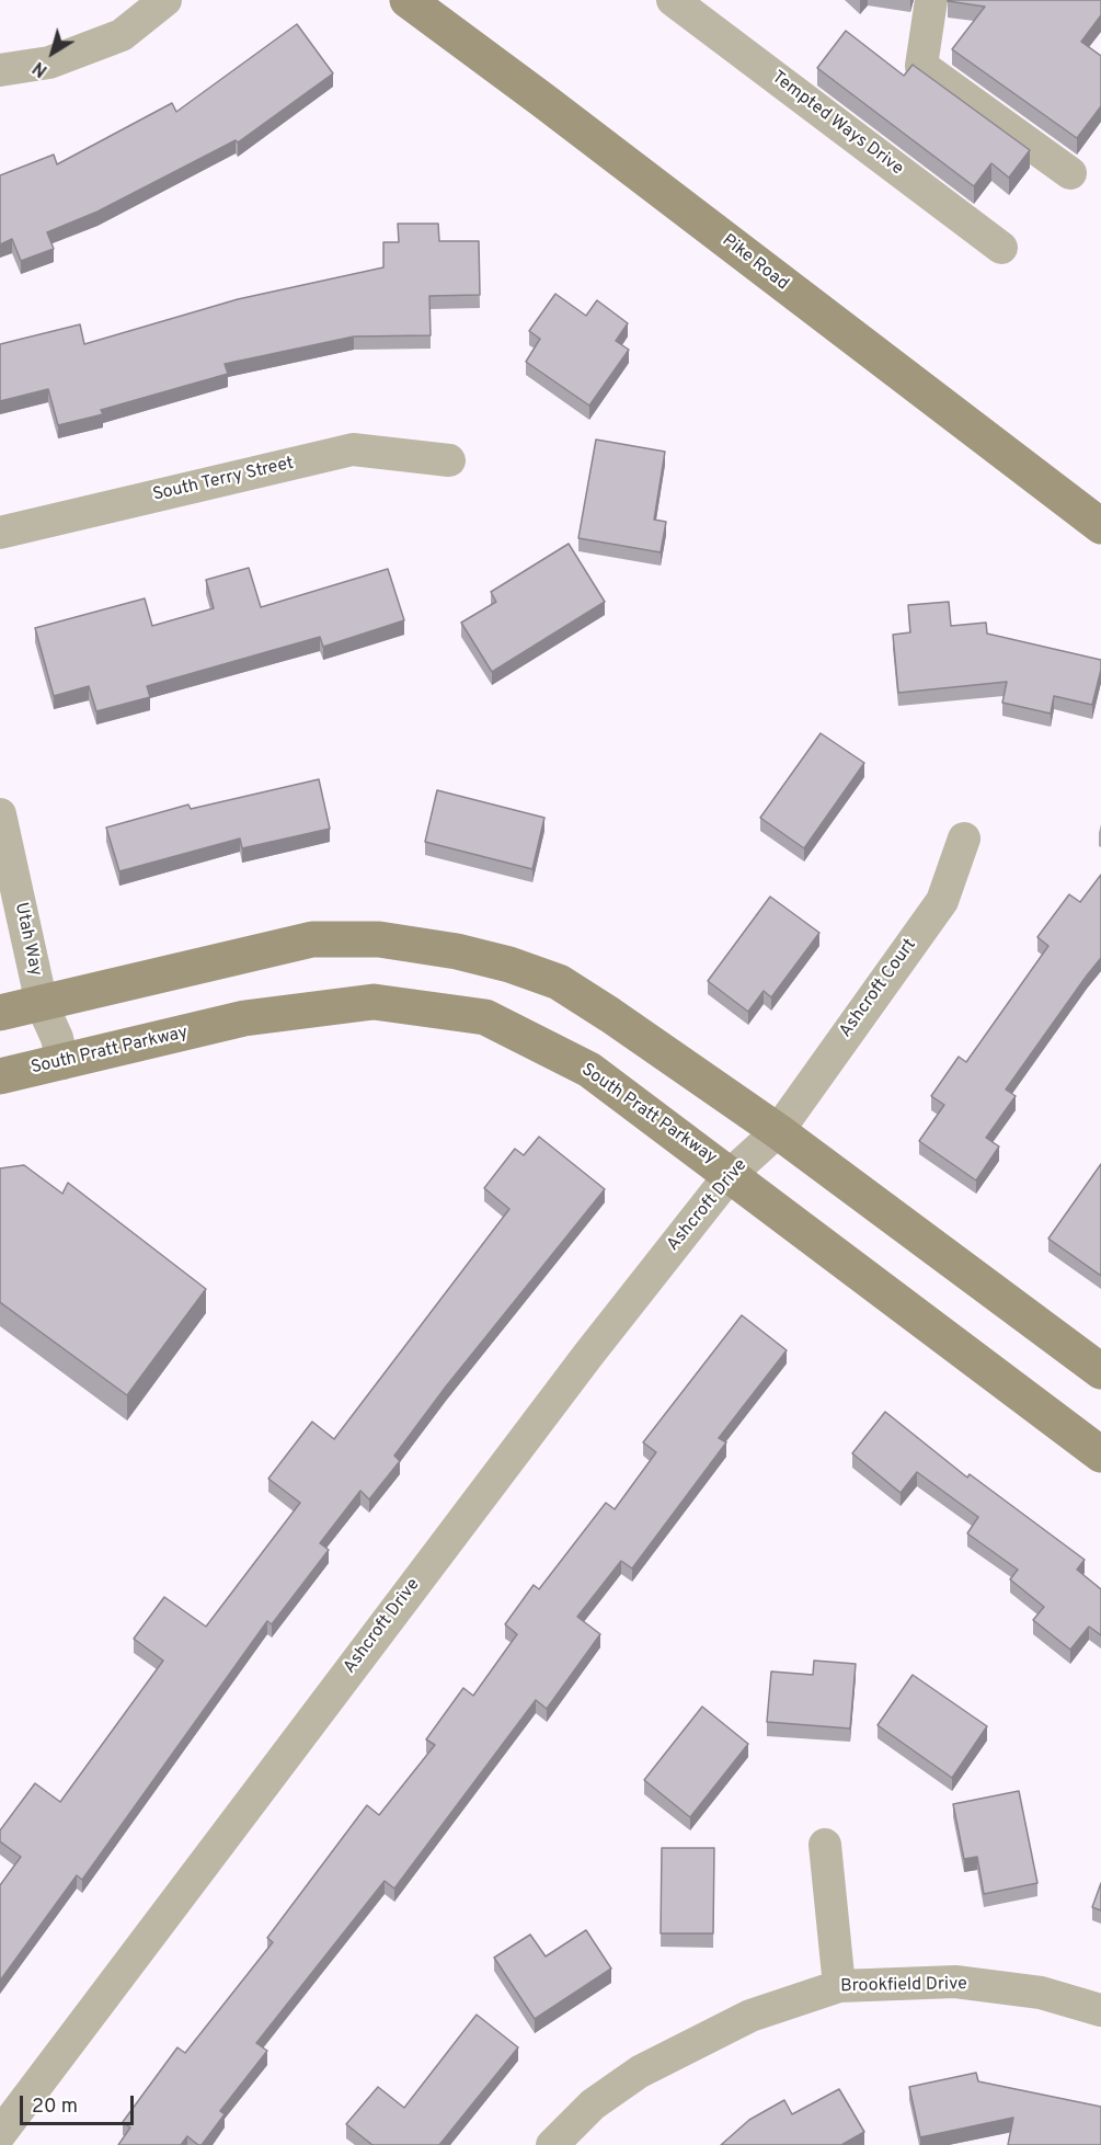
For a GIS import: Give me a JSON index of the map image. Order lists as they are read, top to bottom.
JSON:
{
  "streets": {
    "street": [
      "Tempted Ways Drive",
      "Pike Road",
      "South Terry Street",
      "Utah Way",
      "Ashcroft Court",
      "South Pratt Parkway",
      "Ashcroft Drive",
      "Brookfield Drive"
    ]
  },
  "crossings": [
    ["Utah Way", "South Pratt Parkway"],
    ["Ashcroft Court", "Ashcroft Drive"],
    ["South Pratt Parkway", "Ashcroft Drive"]
  ],
  "scale_bar": "20 m",
  "north": "bottom left"
}
